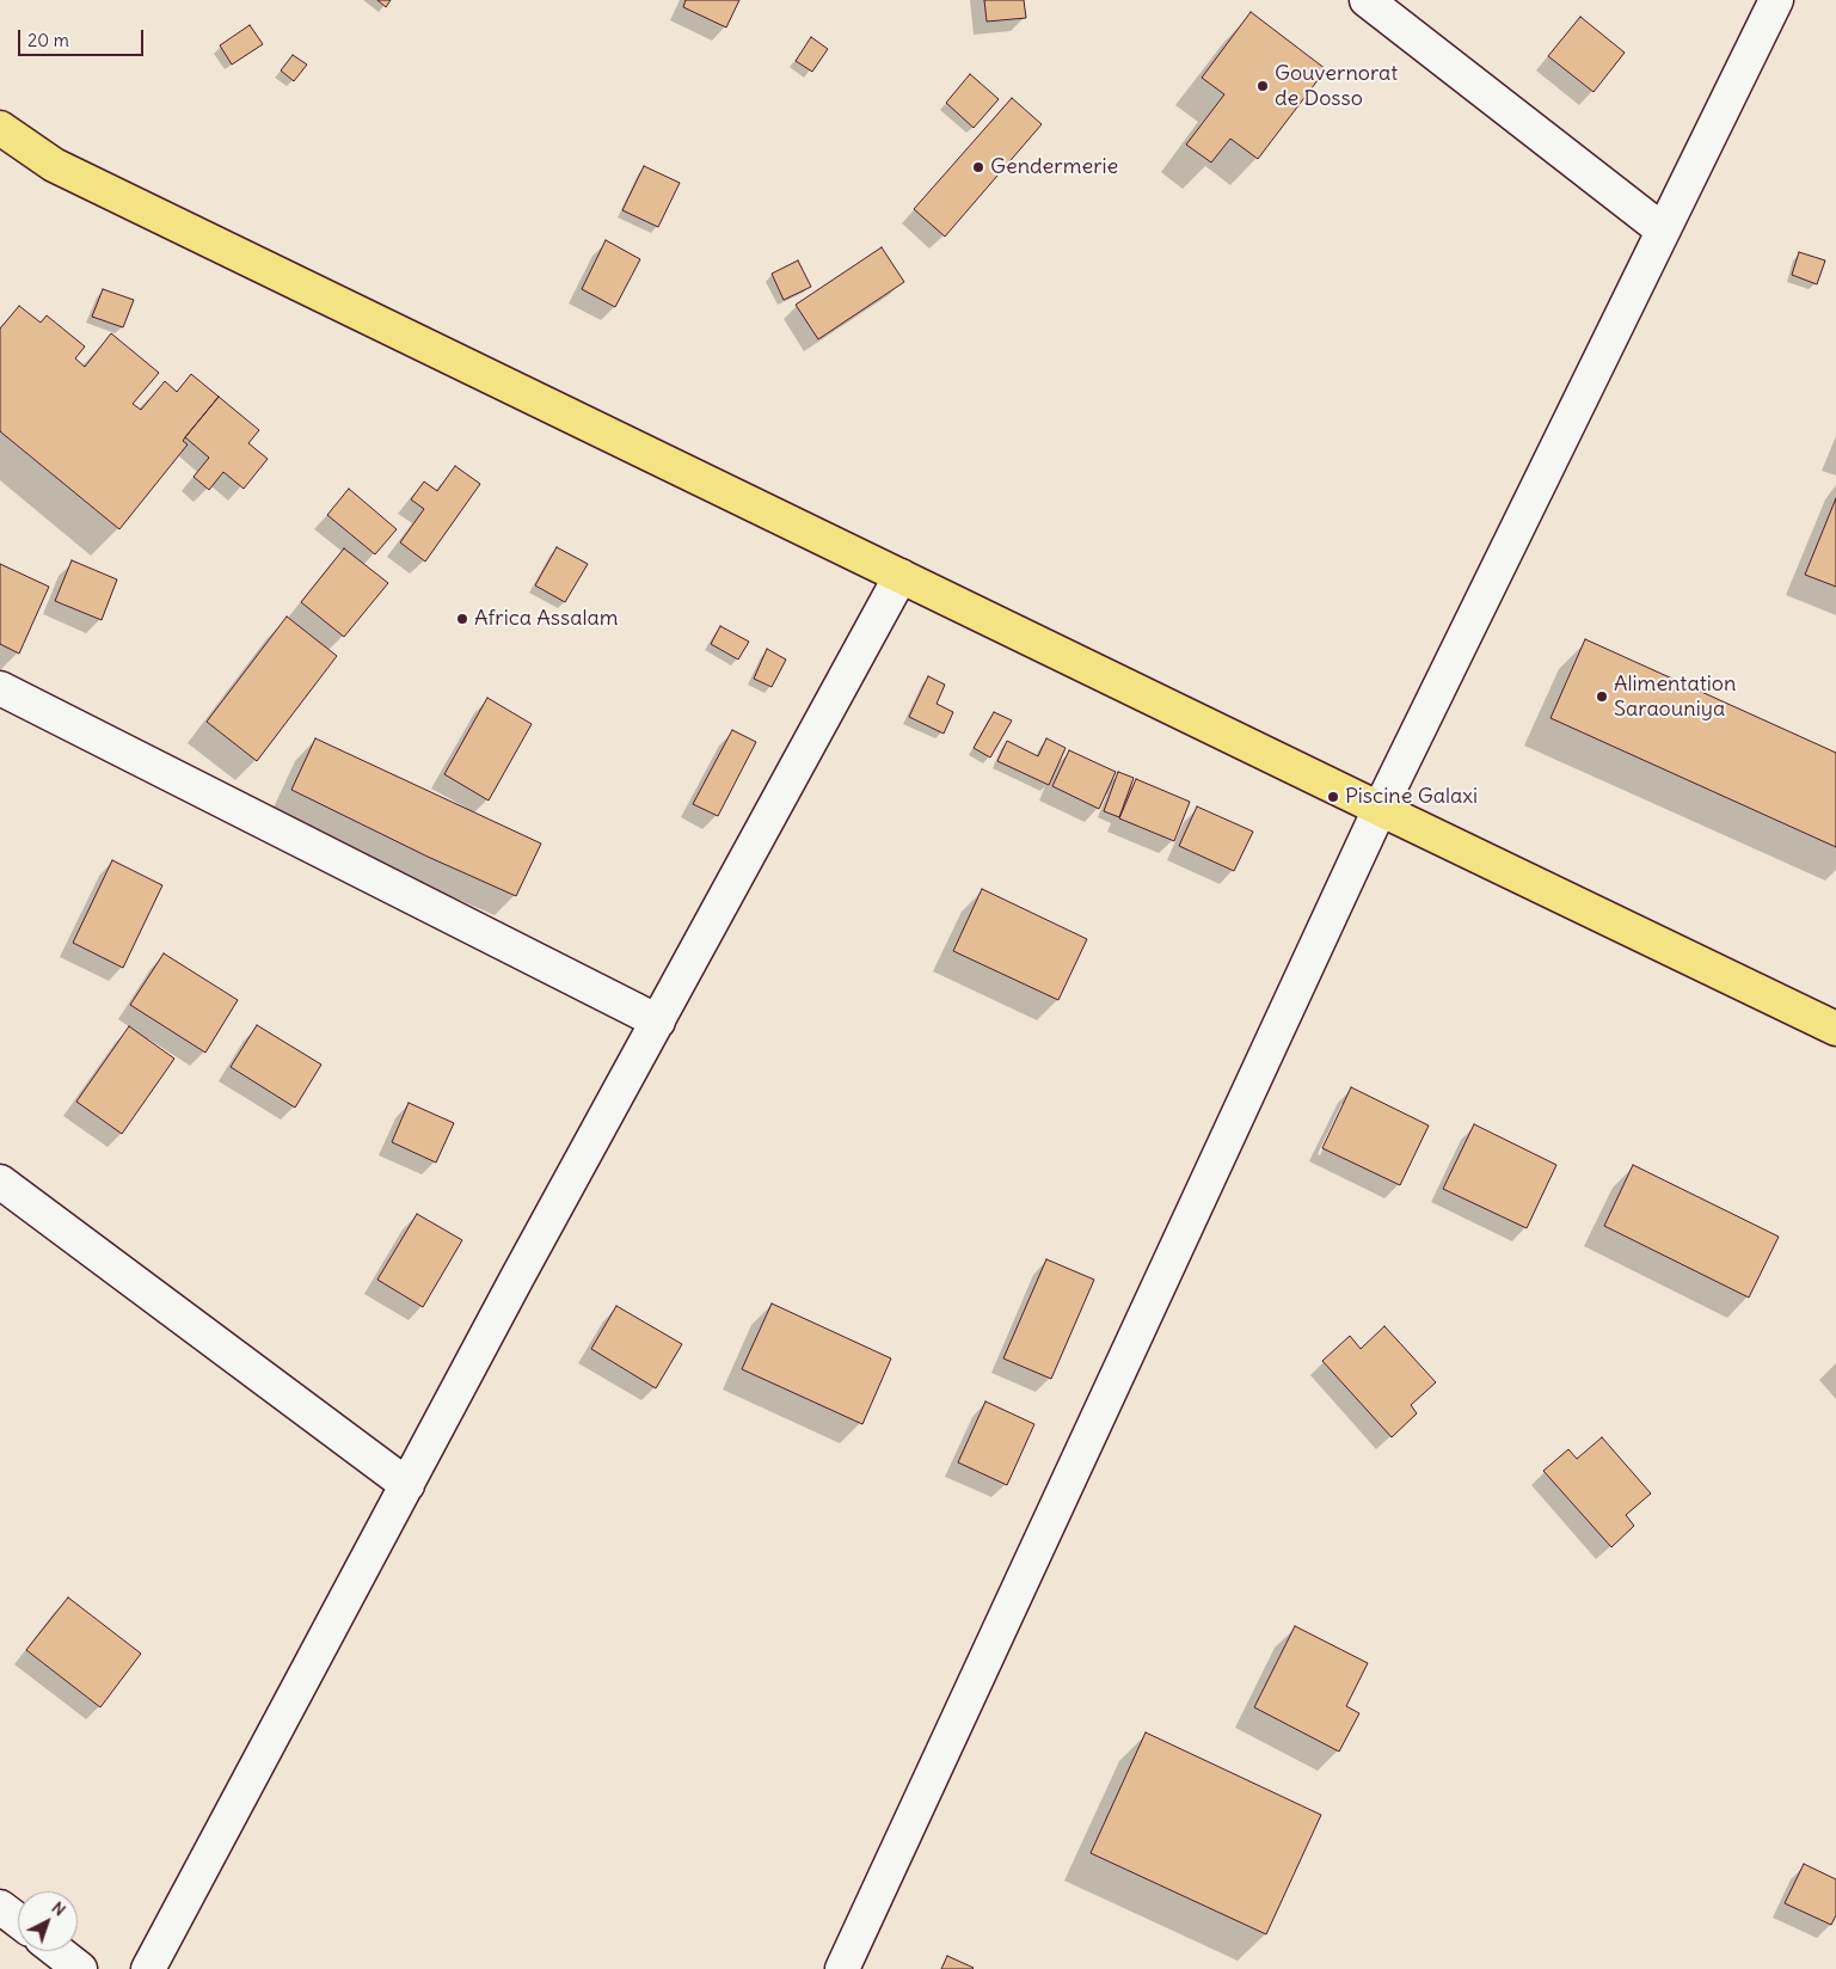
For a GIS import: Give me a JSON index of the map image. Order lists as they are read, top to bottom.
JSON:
{
  "places": [
    "Gouvernorat de Dosso",
    "Gendermerie",
    "Africa Assalam",
    "Alimentation Saraouniya",
    "Piscine Galaxi"
  ],
  "scale_bar": "20 m",
  "north": "top right"
}
